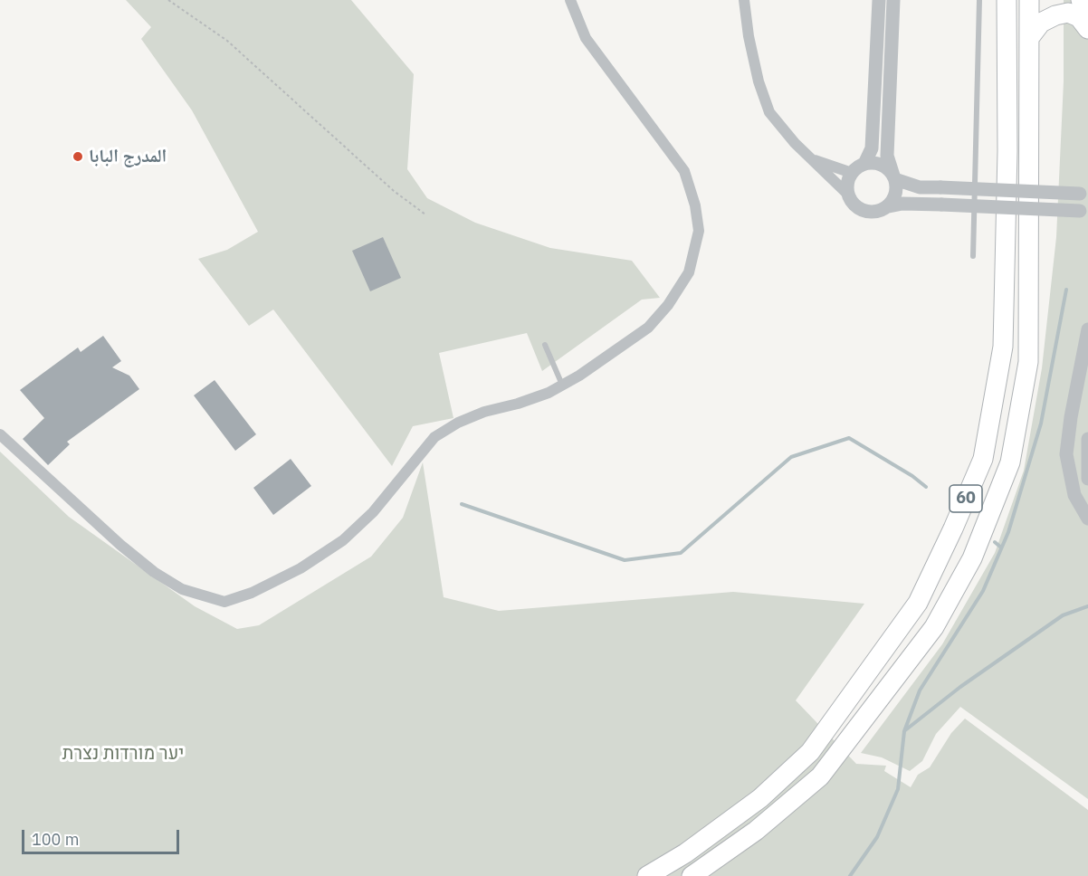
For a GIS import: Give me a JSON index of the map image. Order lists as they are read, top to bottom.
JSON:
{
  "streets": {
    "highway": ["60"]
  },
  "parks": ["יער מורדות נצרת"],
  "places": ["المدرج البابا"],
  "scale_bar": "100 m"
}
